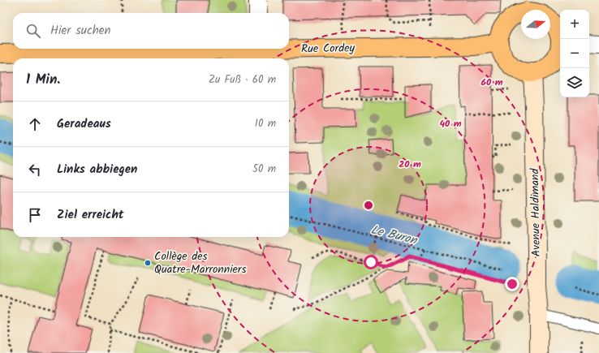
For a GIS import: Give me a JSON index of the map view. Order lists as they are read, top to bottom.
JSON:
{
  "streets": {
    "main road": ["Rue Cordey", "Avenue Haldimand"]
  },
  "water": ["Le Buron"],
  "places": ["Collège des Quatre-Marronniers"],
  "north": "right",
  "page": {
    "map_buttons": ["+", "−"],
    "search": "Hier suchen",
    "heading": ["1 Min.", "Zu Fuß · 60 m"],
    "list": [
      ["Geradeaus", "10 m"],
      ["Links abbiegen", "50 m"],
      "Ziel erreicht"
    ]
  },
  "rings": ["60 m", "40 m", "20 m"]
}
